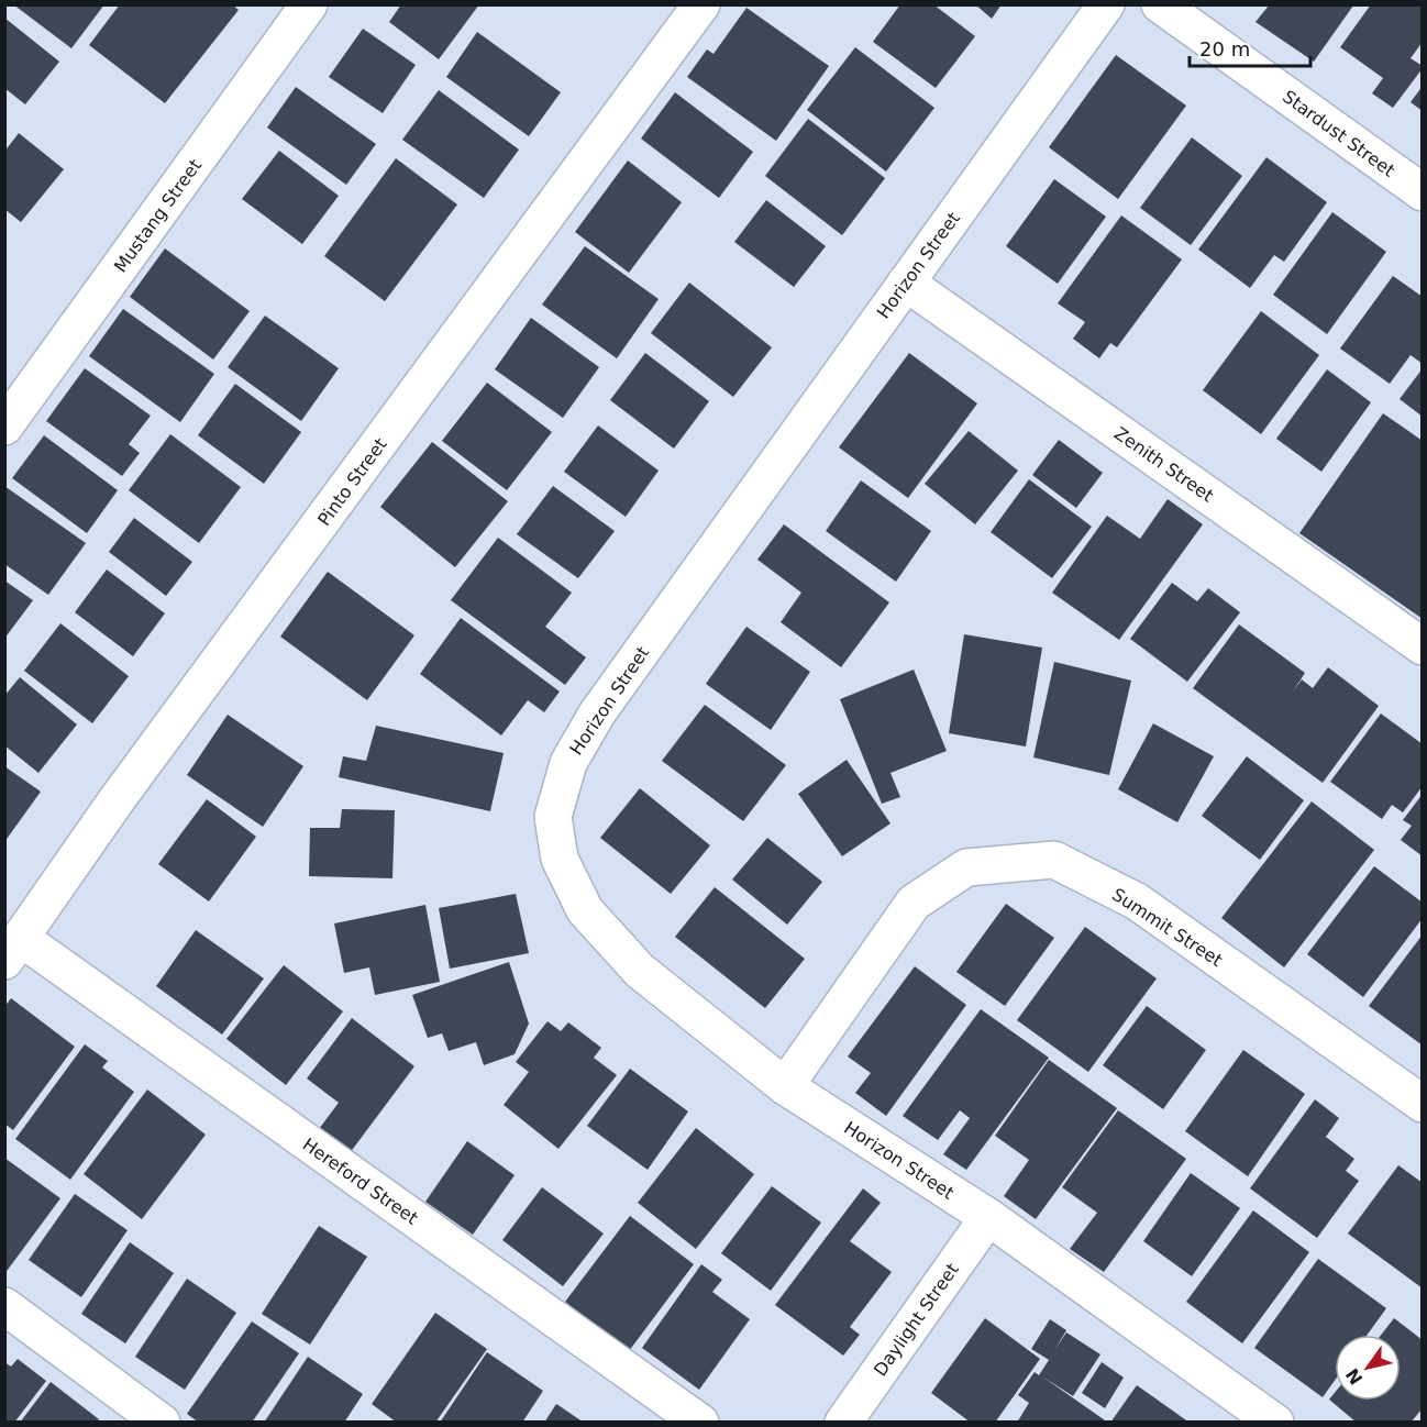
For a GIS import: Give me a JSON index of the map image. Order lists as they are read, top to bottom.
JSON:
{
  "streets": {
    "street": [
      "Stardust Street",
      "Mustang Street",
      "Horizon Street",
      "Zenith Street",
      "Pinto Street",
      "Summit Street",
      "Hereford Street",
      "Daylight Street"
    ]
  },
  "crossings": [
    ["Horizon Street", "Zenith Street"],
    ["Horizon Street", "Summit Street"],
    ["Horizon Street", "Daylight Street"],
    ["Pinto Street", "Hereford Street"]
  ],
  "scale_bar": "20 m",
  "north": "bottom left"
}
